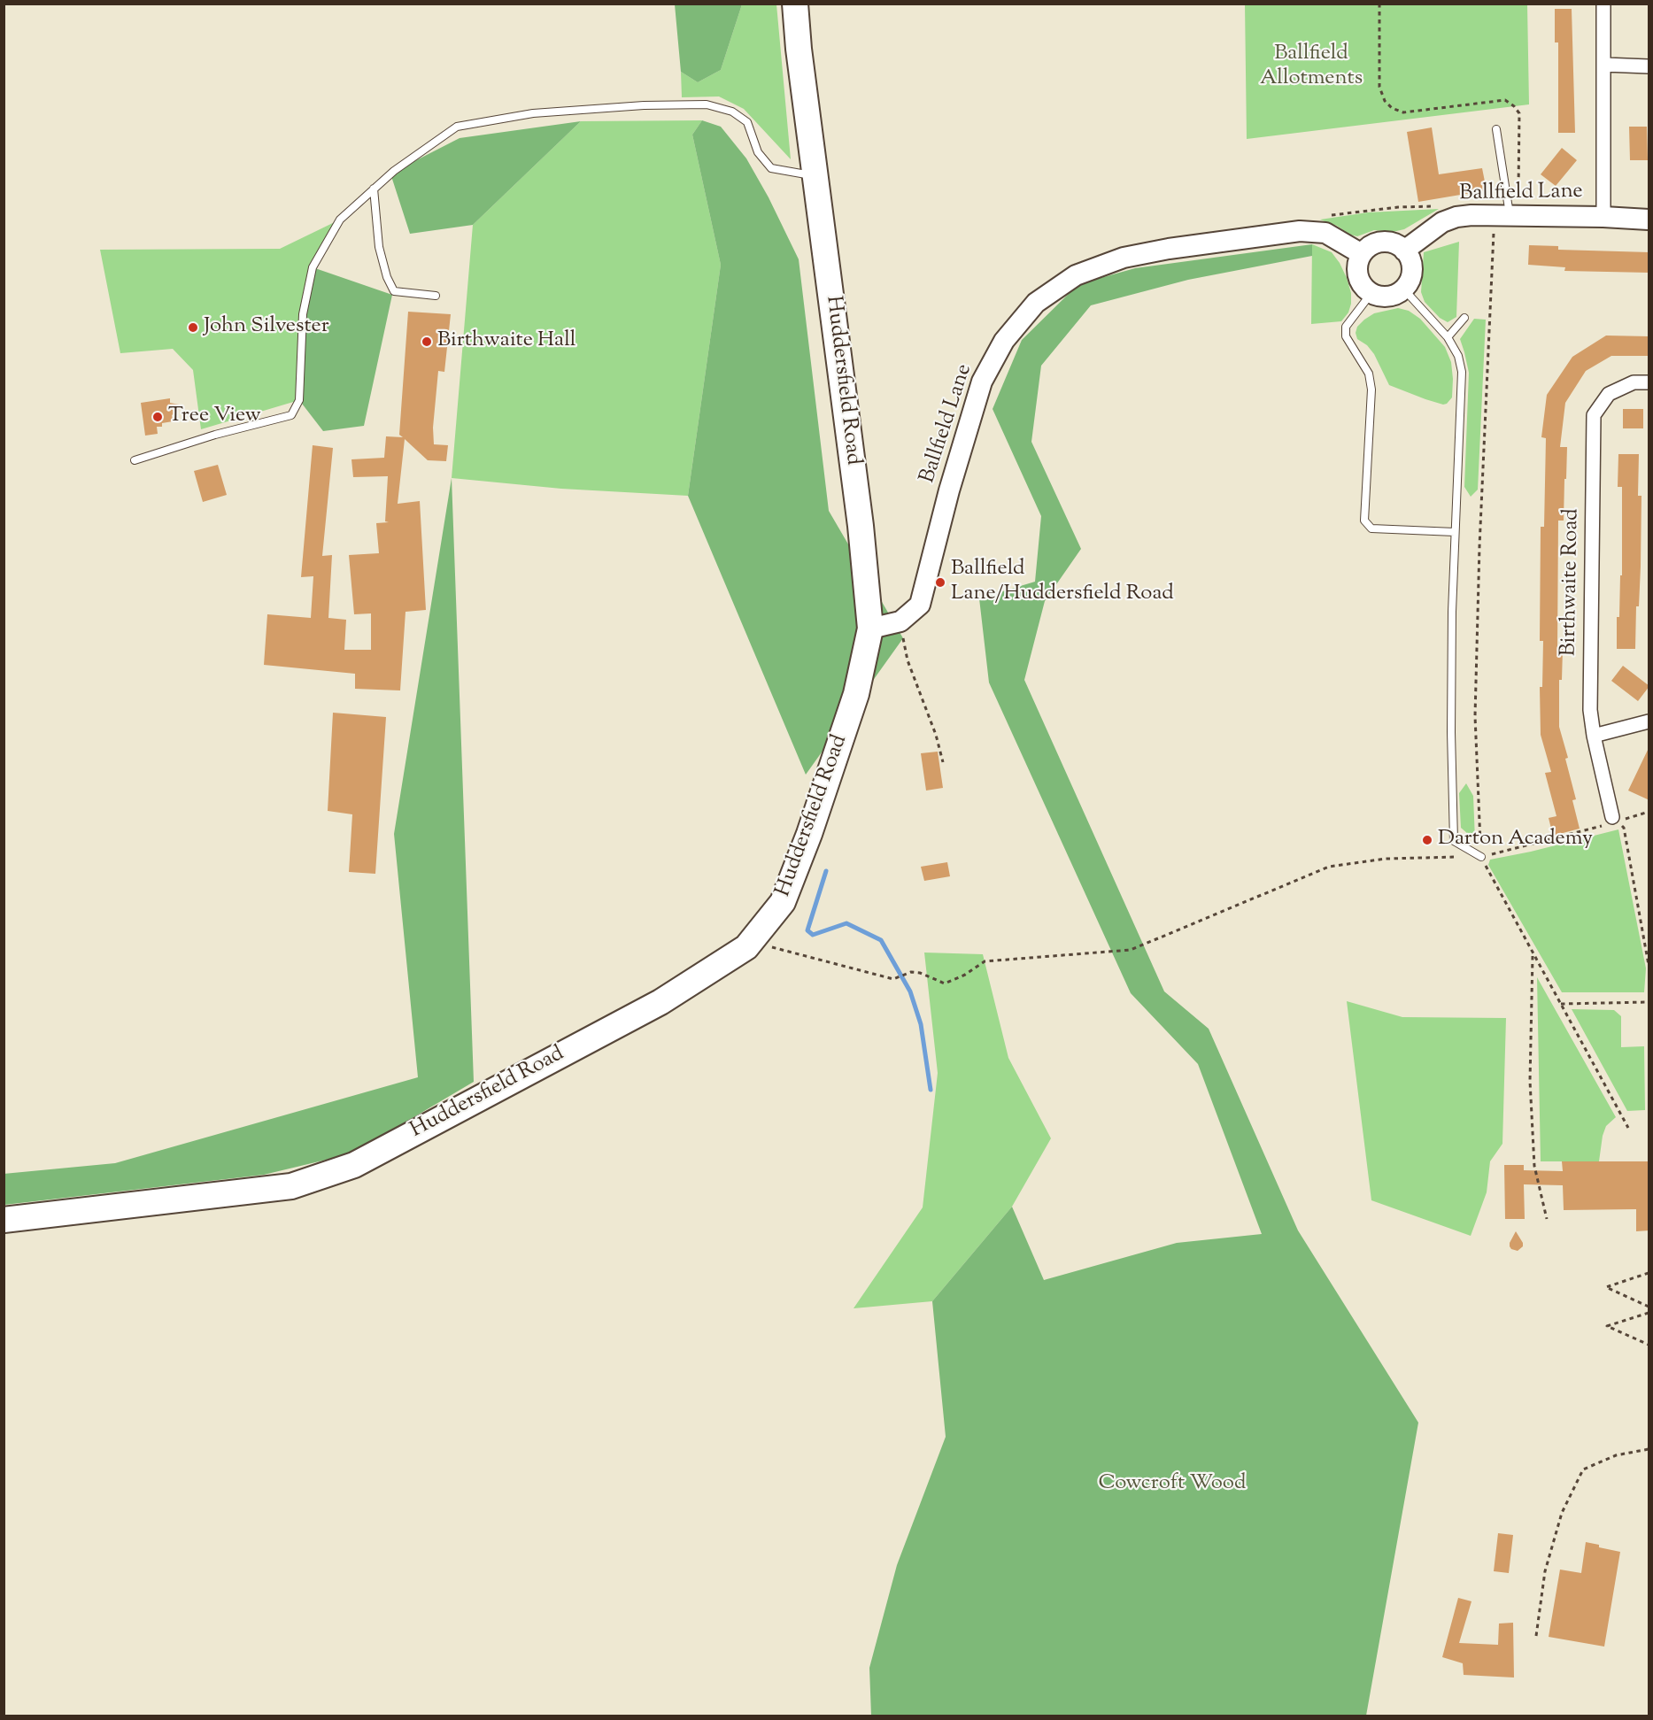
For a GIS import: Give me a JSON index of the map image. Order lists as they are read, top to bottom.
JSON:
{
  "streets": {
    "highway": ["Huddersfield Road"],
    "street": ["Ballfield Lane", "Birthwaite Road"]
  },
  "crossings": [
    ["Ballfield Lane", "Huddersfield Road"]
  ],
  "parks": ["Ballfield Allotments", "Cowcroft Wood"],
  "places": [
    "John Silvester",
    "Birthwaite Hall",
    "Tree View",
    "Ballfield Lane/Huddersfield Road",
    "Darton Academy"
  ]
}
